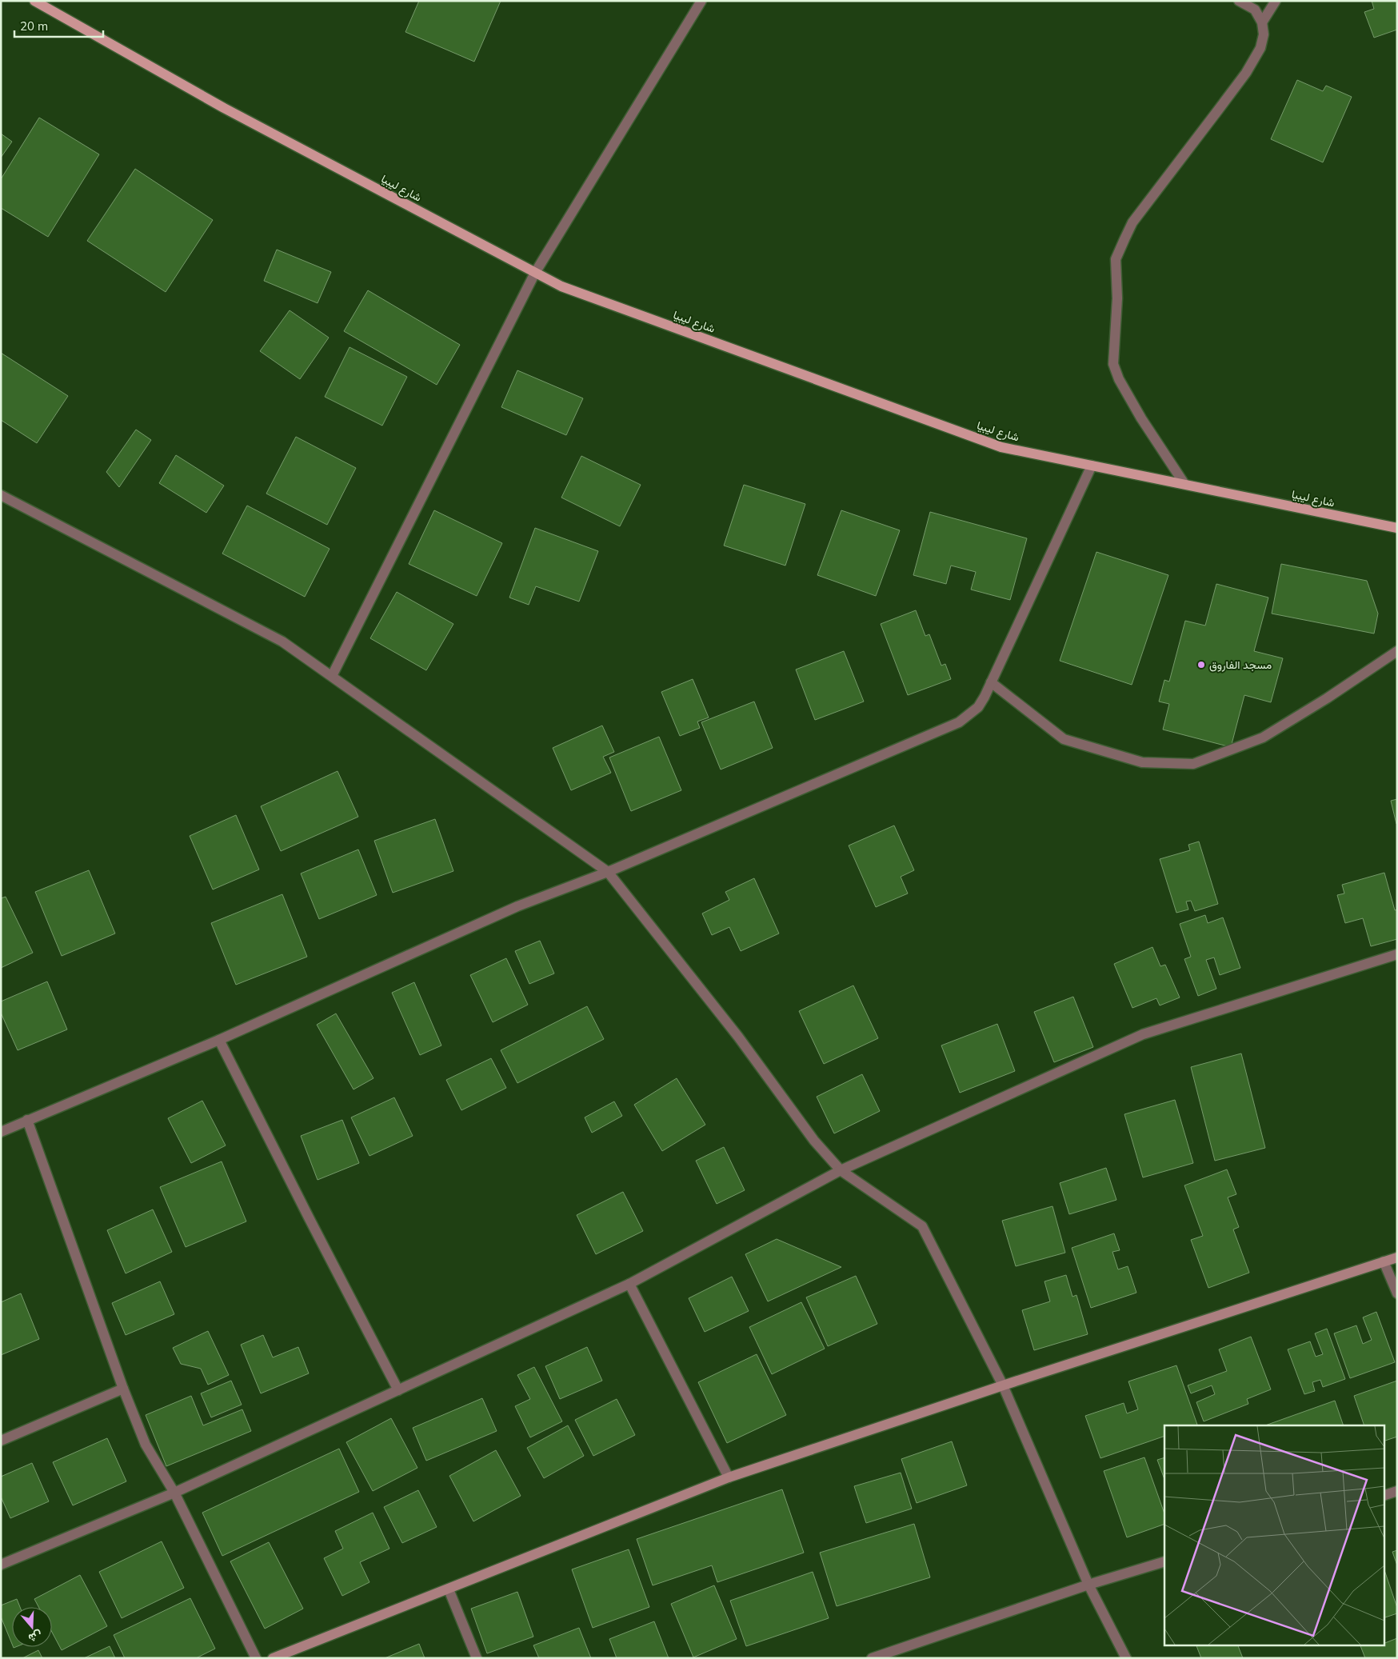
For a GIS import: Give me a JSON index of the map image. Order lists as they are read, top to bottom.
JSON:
{
  "streets": {
    "main road": ["شارع ليبيا"]
  },
  "places": ["مسجد الفاروق"],
  "scale_bar": "20 m",
  "north": "bottom"
}
